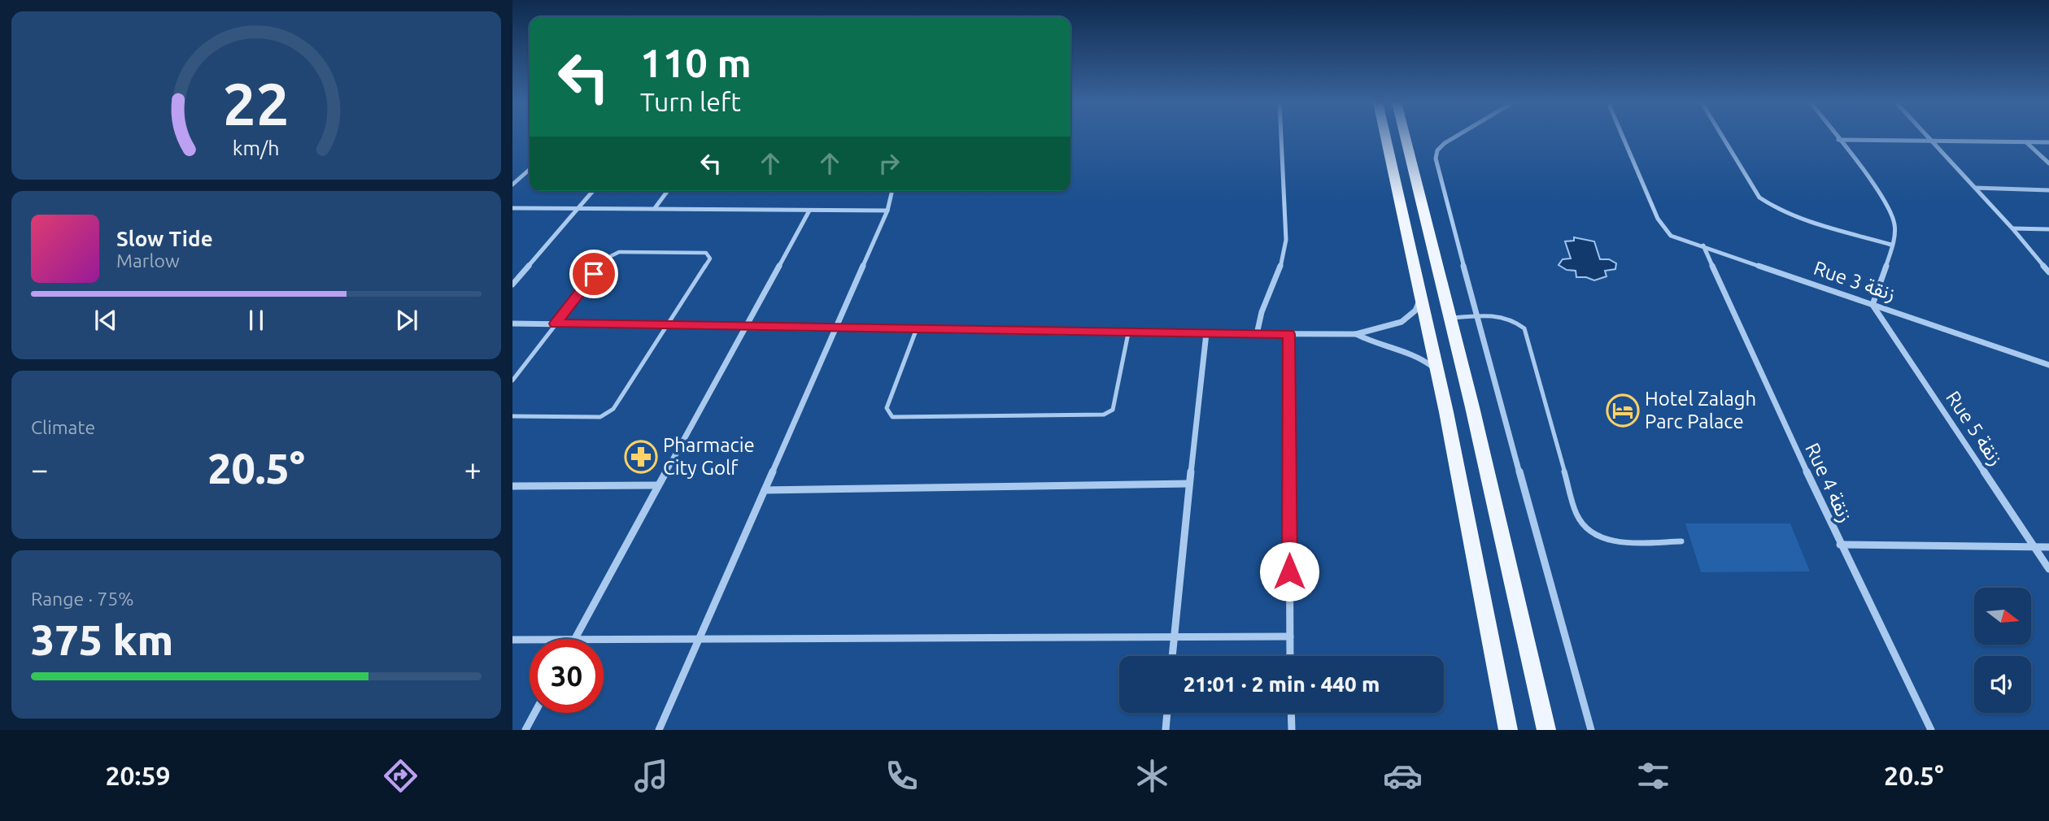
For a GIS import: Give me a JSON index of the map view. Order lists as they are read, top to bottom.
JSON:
{
  "streets": {
    "street": ["Rue 3 زنقة", "Rue 5 زنقة", "Rue 4 زنقة"]
  },
  "crossings": [
    ["Rue 3 زنقة", "Rue 5 زنقة"],
    ["Rue 3 زنقة", "Rue 4 زنقة"]
  ],
  "places": {
    "hotel": ["Hotel Zalagh Parc Palace"],
    "pharmacy": ["Pharmacie City Golf"]
  },
  "north": "right",
  "page": {
    "turn": ["110 m", "Turn left"],
    "song": ["Slow Tide", "Marlow"],
    "tile": [
      "Climate",
      ["Range · 75%", "375 km"]
    ],
    "heat": ["−", "20.5°", "+"],
    "limit": "30",
    "trip": "21:01 · 2 min · 440 m",
    "tabs": ["20:59", "20.5°"],
    "gauge": ["22", "km/h"]
  }
}
